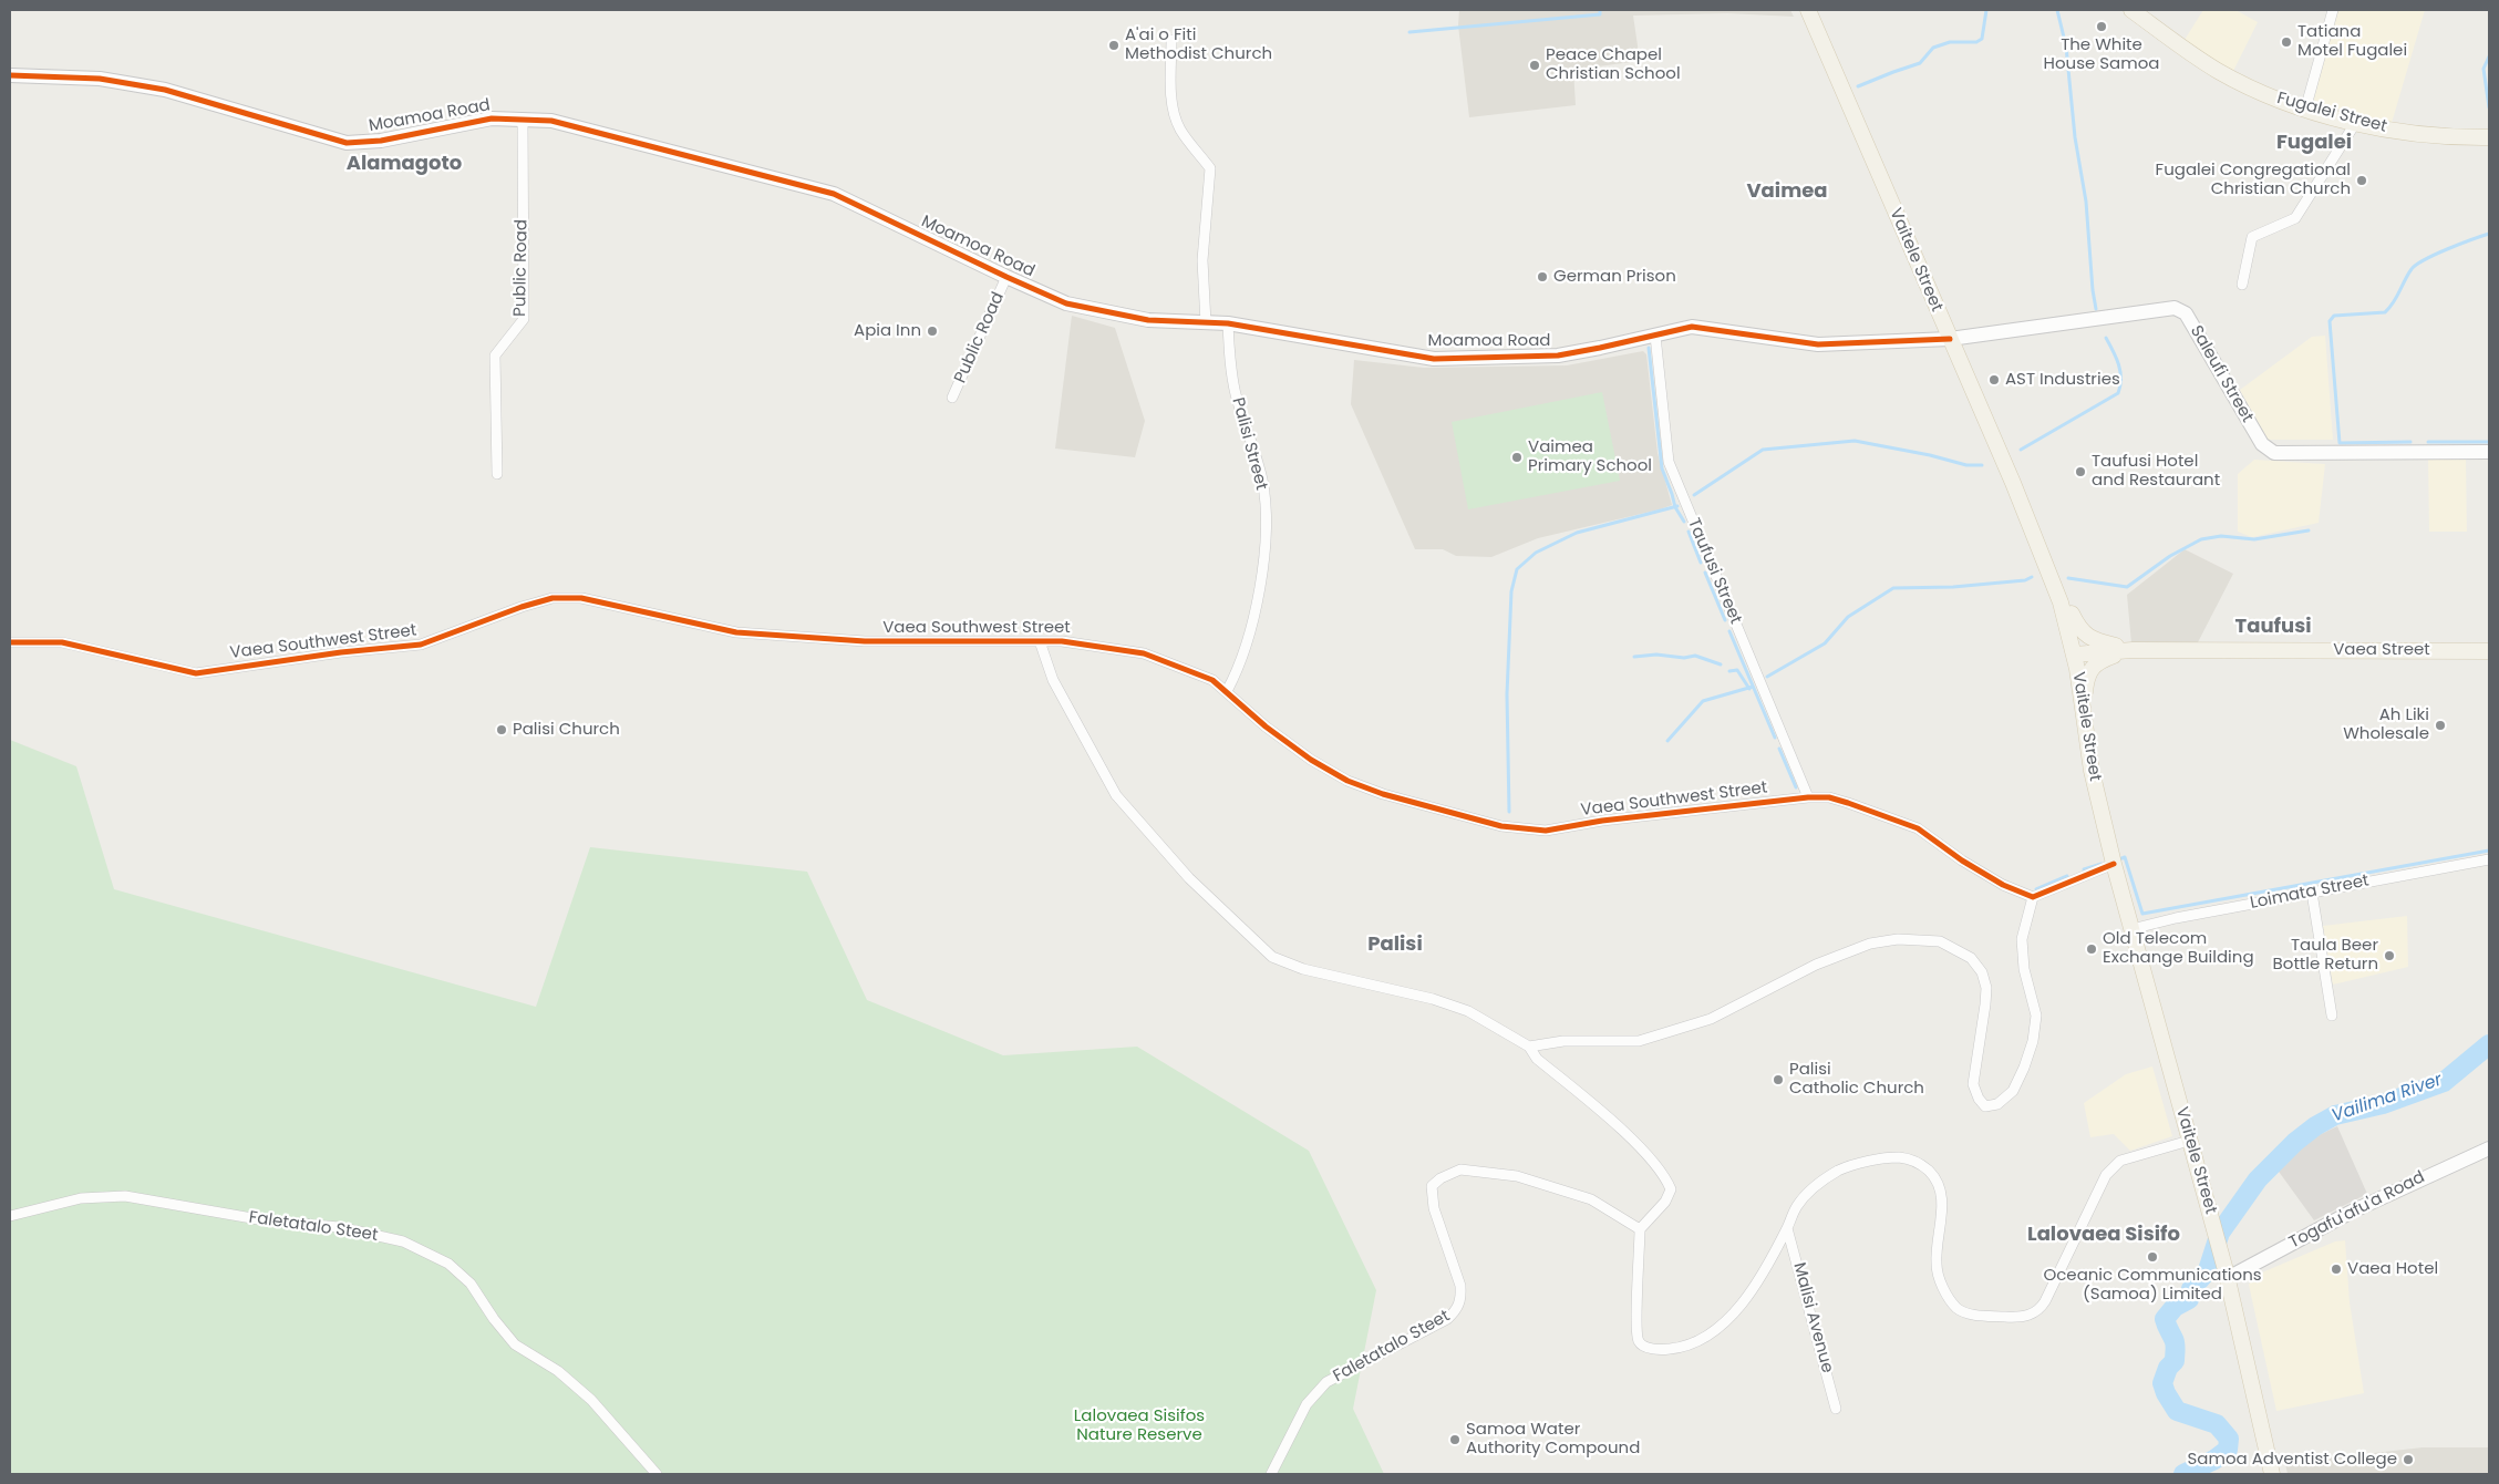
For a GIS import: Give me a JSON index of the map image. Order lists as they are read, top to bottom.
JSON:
{
  "streets": {
    "main road": ["Fugalei Street", "Vaitele Street", "Vaea Street"],
    "street": [
      "Moamoa Road",
      "Public Road",
      "Saleufi Street",
      "Palisi Street",
      "Taufusi Street",
      "Vaea Southwest Street",
      "Loimata Street",
      "Togafu'afu'a Road",
      "Faletatalo Steet",
      "Malisi Avenue"
    ]
  },
  "crossings": [
    ["Moamoa Road", "Vaitele Street"],
    ["Moamoa Road", "Public Road"],
    ["Moamoa Road", "Saleufi Street"],
    ["Moamoa Road", "Palisi Street"],
    ["Moamoa Road", "Taufusi Street"],
    ["Vaitele Street", "Saleufi Street"],
    ["Vaitele Street", "Vaea Street"],
    ["Vaitele Street", "Loimata Street"],
    ["Vaitele Street", "Togafu'afu'a Road"],
    ["Palisi Street", "Vaea Southwest Street"],
    ["Taufusi Street", "Vaea Southwest Street"]
  ],
  "districts": [
    "Fugalei",
    "Alamagoto",
    "Vaimea",
    "Taufusi",
    "Palisi",
    "Lalovaea Sisifo"
  ],
  "water": ["Vailima River"],
  "parks": ["Lalovaea Sisifos Nature Reserve"],
  "places": [
    "The White House Samoa",
    "Tatiana Motel Fugalei",
    "A'ai o Fiti Methodist Church",
    "Peace Chapel Christian School",
    "Fugalei Congregational Christian Church",
    "German Prison",
    "Apia Inn",
    "AST Industries",
    "Vaimea Primary School",
    "Taufusi Hotel and Restaurant",
    "Ah Liki Wholesale",
    "Palisi Church",
    "Old Telecom Exchange Building",
    "Taula Beer Bottle Return",
    "Palisi Catholic Church",
    "Oceanic Communications (Samoa) Limited",
    "Vaea Hotel",
    "Samoa Water Authority Compound",
    "Samoa Adventist College"
  ]
}
